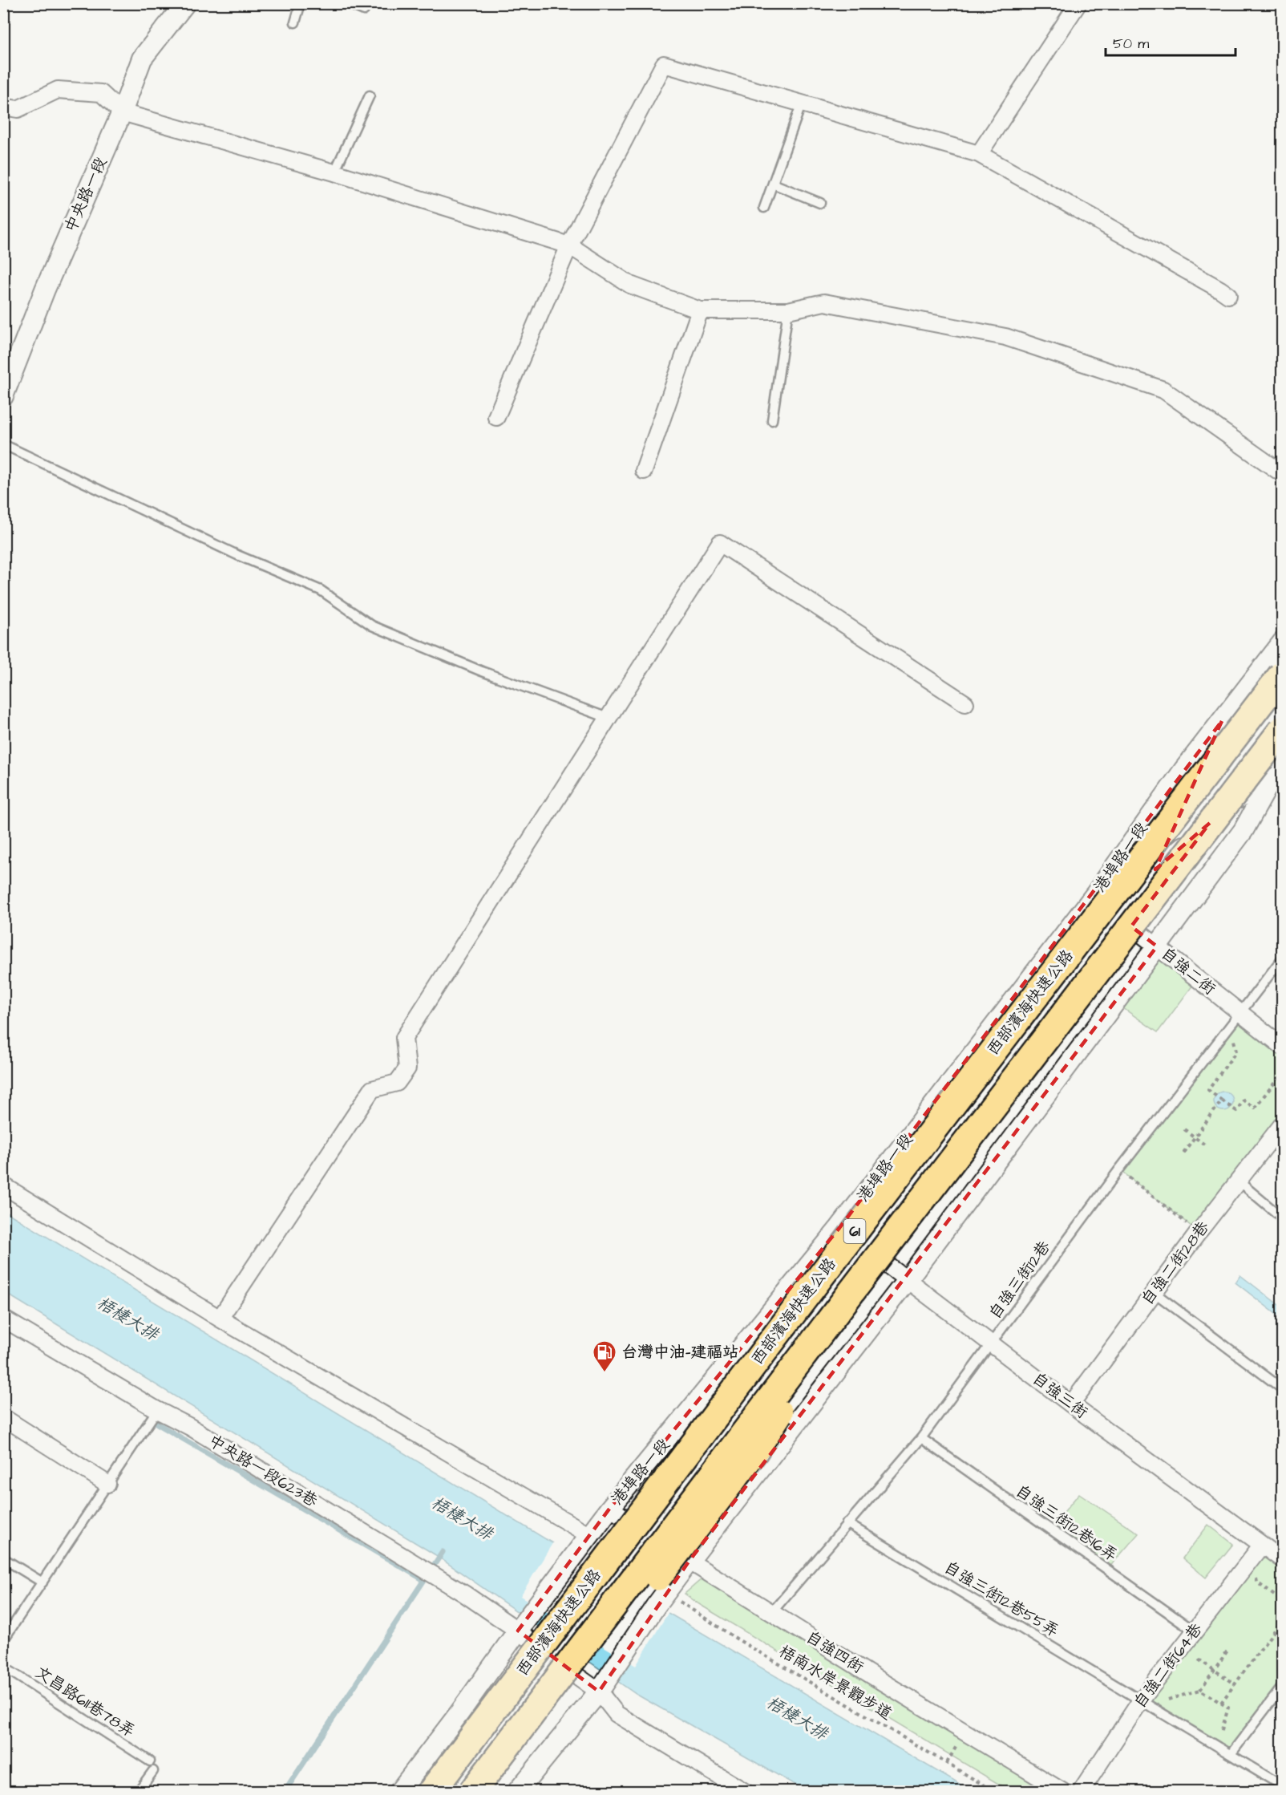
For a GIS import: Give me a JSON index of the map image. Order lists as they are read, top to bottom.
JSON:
{
  "streets": {
    "highway": ["西部濱海快速公路", "61"],
    "street": [
      "中央路一段",
      "港埠路一段",
      "自強二街",
      "自強二街28巷",
      "自強三街",
      "中央路一段623巷",
      "自強四街",
      "自強二街64巷"
    ],
    "lane": [
      "自強三街12巷",
      "自強三街12巷16弄",
      "自強三街12巷55弄",
      "文昌路611巷78弄"
    ],
    "path": ["梧南水岸景觀步道"]
  },
  "crossings": [
    ["港埠路一段", "自強二街"],
    ["港埠路一段", "自強三街"],
    ["港埠路一段", "中央路一段623巷"],
    ["港埠路一段", "自強四街"],
    ["港埠路一段", "梧南水岸景觀步道"],
    ["自強二街", "自強三街12巷"],
    ["自強二街28巷", "自強三街"],
    ["自強三街12巷", "自強三街"],
    ["自強三街12巷", "自強三街12巷16弄"],
    ["自強三街12巷", "自強三街12巷55弄"],
    ["自強三街12巷", "自強四街"],
    ["自強三街", "自強二街64巷"],
    ["自強三街12巷16弄", "自強二街64巷"],
    ["自強三街12巷55弄", "自強二街64巷"]
  ],
  "water": ["梧棲大排"],
  "places": {
    "fuel station": ["台灣中油-建福站"]
  },
  "scale_bar": "50 m"
}
